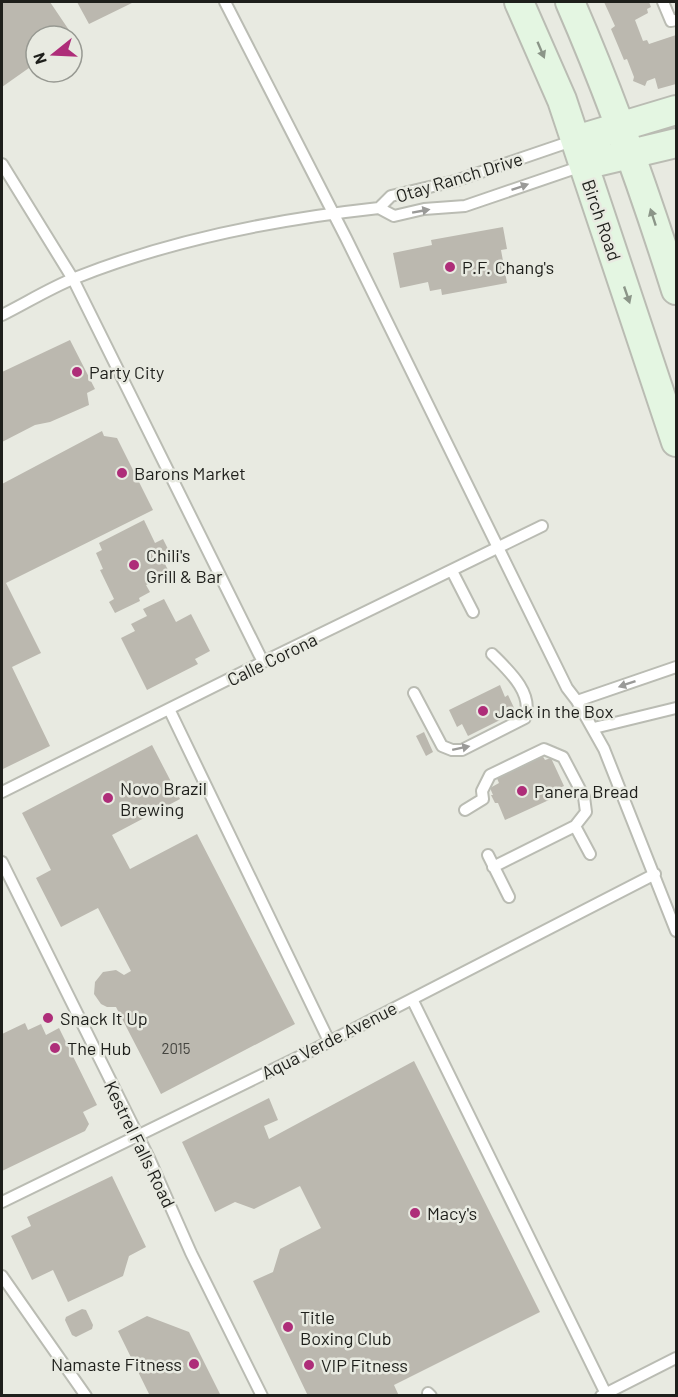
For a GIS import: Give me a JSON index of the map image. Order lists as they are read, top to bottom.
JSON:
{
  "streets": {
    "main road": ["Birch Road"],
    "lane": [
      "Otay Ranch Drive",
      "Calle Corona",
      "Aqua Verde Avenue",
      "Kestrel Falls Road"
    ]
  },
  "crossings": [
    ["Otay Ranch Drive", "Birch Road"],
    ["Aqua Verde Avenue", "Kestrel Falls Road"]
  ],
  "places": [
    "P.F. Chang's",
    "Party City",
    "Barons Market",
    "Chili's Grill & Bar",
    "Jack in the Box",
    "Panera Bread",
    "Novo Brazil Brewing",
    "Snack It Up",
    "The Hub",
    "Macy's",
    "Title Boxing Club",
    "Namaste Fitness",
    "VIP Fitness"
  ],
  "house_numbers": ["2015"],
  "north": "left"
}
